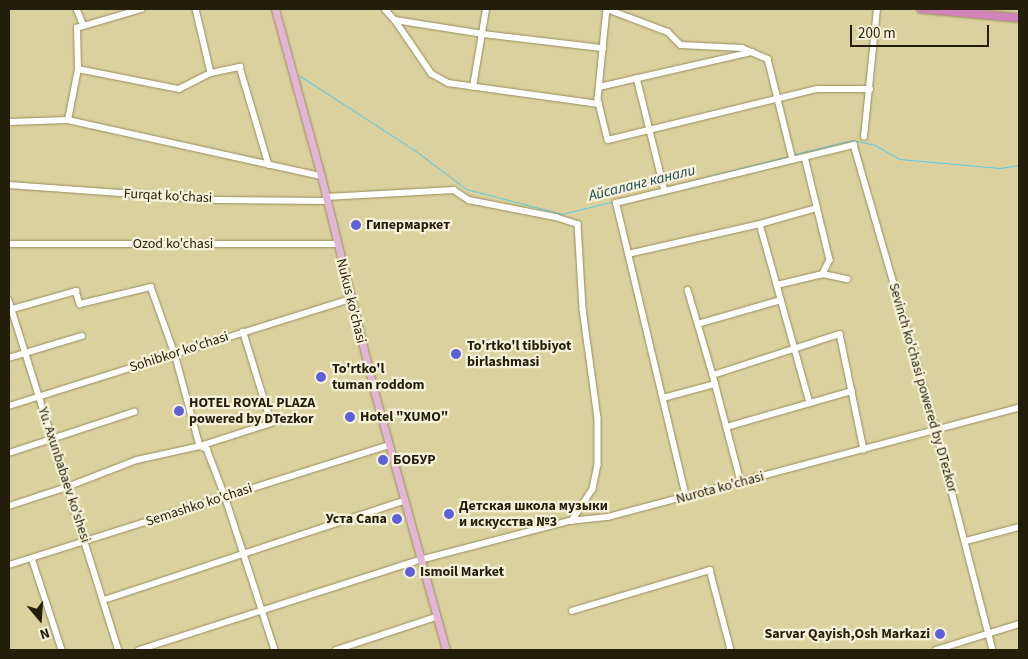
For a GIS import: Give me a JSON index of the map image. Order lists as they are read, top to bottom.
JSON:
{
  "streets": {
    "main road": ["Nukus ko'chasi"],
    "street": [
      "Furqat ko'chasi",
      "Ozod ko'chasi",
      "Sohibkor ko'chasi",
      "Sevinch ko'chasi powered by DTezkor",
      "Yu. Axunbabaev ko'shesi",
      "Nurota ko'chasi",
      "Semashko ko'chasi"
    ]
  },
  "crossings": [
    ["Furqat ko'chasi", "Nukus ko'chasi"],
    ["Furqat ko'chasi", "Nurota ko'chasi"],
    ["Ozod ko'chasi", "Nukus ko'chasi"],
    ["Nukus ko'chasi", "Sohibkor ko'chasi"],
    ["Nukus ko'chasi", "Nurota ko'chasi"],
    ["Nukus ko'chasi", "Semashko ko'chasi"],
    ["Sohibkor ko'chasi", "Yu. Axunbabaev ko'shesi"],
    ["Sevinch ko'chasi powered by DTezkor", "Nurota ko'chasi"],
    ["Yu. Axunbabaev ko'shesi", "Semashko ko'chasi"]
  ],
  "water": ["Айсаланг канали"],
  "places": [
    "Гипермаркет",
    "To'rtko'l tibbiyot birlashmasi",
    "To'rtko'l tuman roddom",
    "HOTEL ROYAL PLAZA powered by DTezkor",
    "Hotel \"XUMO\"",
    "БОБУР",
    "Детская школа музыки и искусства №3",
    "Уста Сапа",
    "Ismoil Market",
    "Sarvar Qayish,Osh Markazi"
  ],
  "scale_bar": "200 m",
  "north": "bottom"
}
